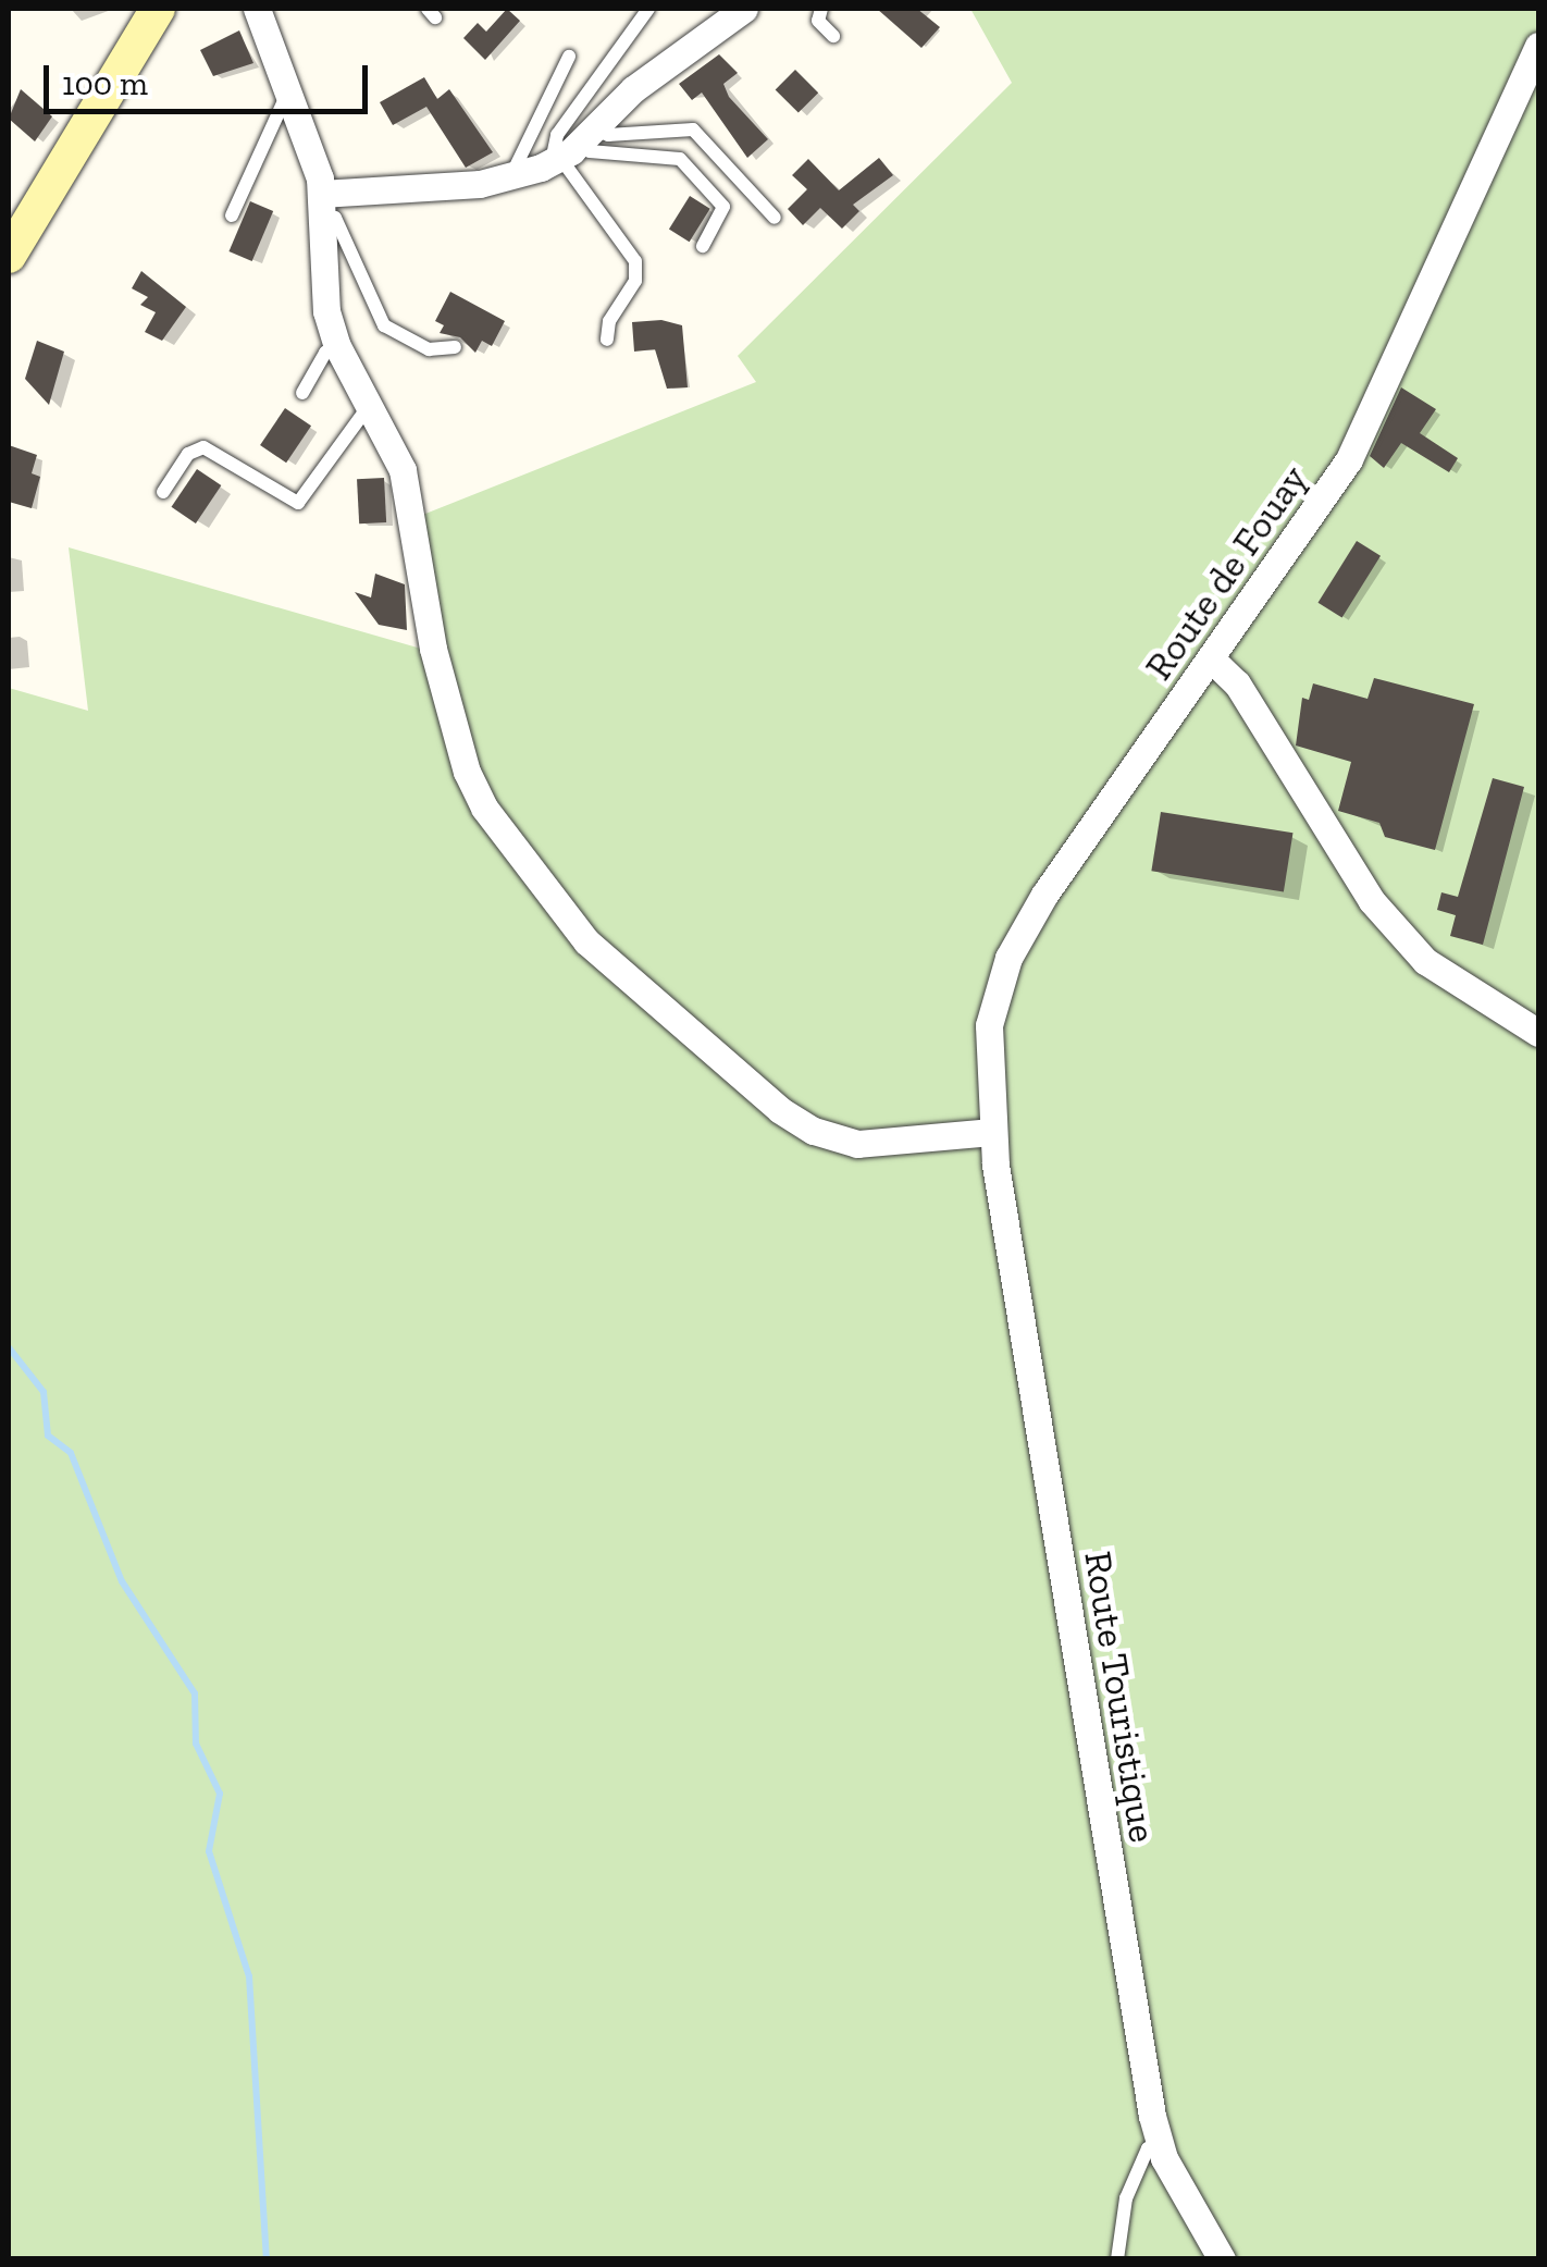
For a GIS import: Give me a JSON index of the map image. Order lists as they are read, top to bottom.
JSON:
{
  "streets": {
    "street": ["Route de Fouay", "Route Touristique"]
  },
  "crossings": [
    ["Route de Fouay", "Route Touristique"]
  ],
  "scale_bar": "100 m"
}
